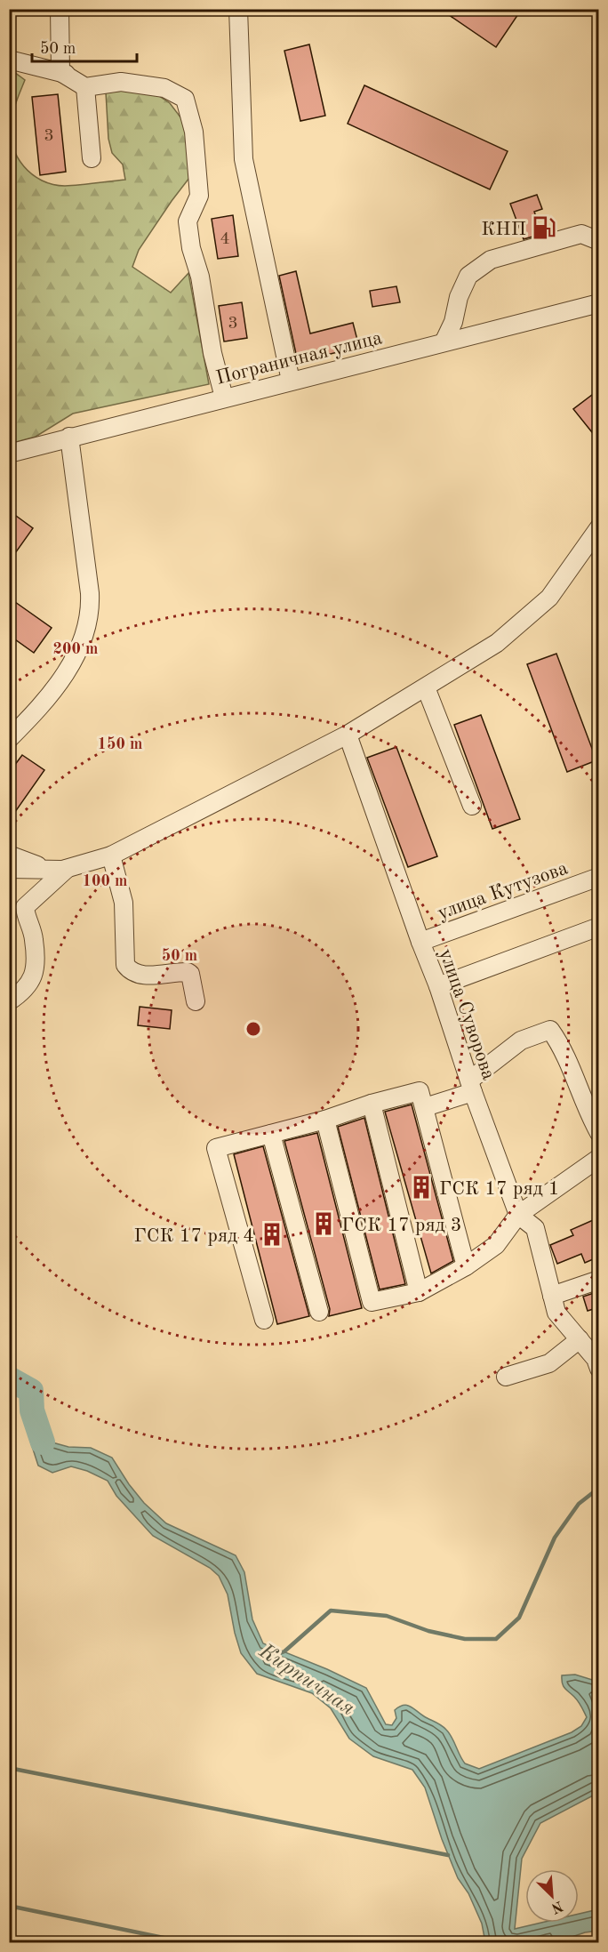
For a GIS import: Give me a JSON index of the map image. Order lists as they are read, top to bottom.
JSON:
{
  "streets": {
    "street": ["Пограничная улица", "улица Кутузова", "улица Суворова"]
  },
  "crossings": [
    ["улица Кутузова", "улица Суворова"]
  ],
  "water": ["Кирпичная"],
  "places": {
    "fuel station": ["КНП"],
    "building": ["ГСК 17 ряд 1", "ГСК 17 ряд 3", "ГСК 17 ряд 4"]
  },
  "house_numbers": ["3", "4", "3"],
  "scale_bar": "50 m",
  "north": "bottom right",
  "rings": [
    "200 m",
    "150 m",
    "100 m",
    "50 m"
  ]
}
